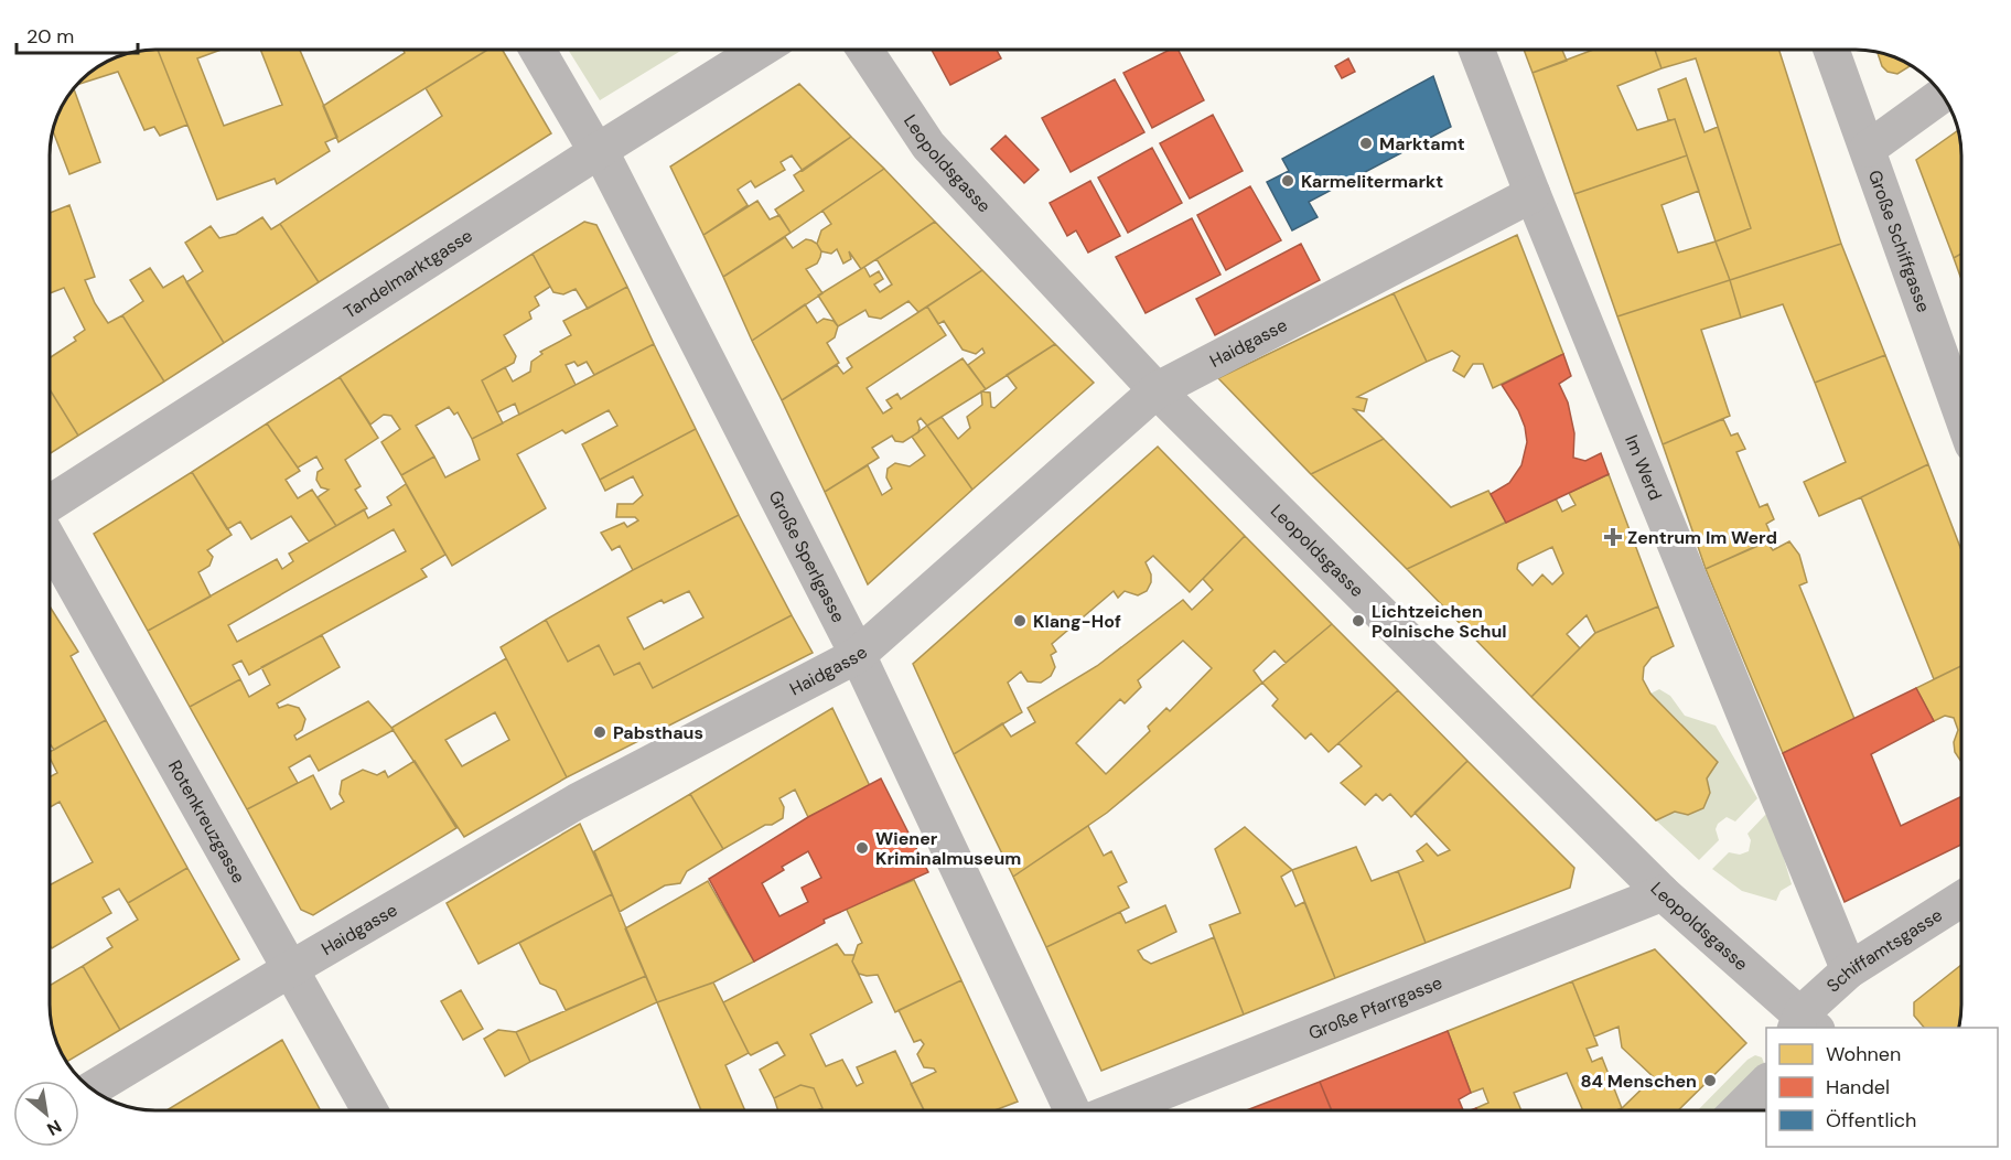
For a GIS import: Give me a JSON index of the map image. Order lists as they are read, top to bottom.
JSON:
{
  "streets": {
    "street": [
      "Leopoldsgasse",
      "Große Schiffgasse",
      "Tandelmarktgasse",
      "Haidgasse",
      "Im Werd",
      "Große Sperlgasse",
      "Rotenkreuzgasse",
      "Schiffamtsgasse",
      "Große Pfarrgasse"
    ]
  },
  "crossings": [
    ["Leopoldsgasse", "Haidgasse"],
    ["Leopoldsgasse", "Schiffamtsgasse"],
    ["Leopoldsgasse", "Große Pfarrgasse"],
    ["Tandelmarktgasse", "Große Sperlgasse"],
    ["Haidgasse", "Im Werd"],
    ["Haidgasse", "Große Sperlgasse"],
    ["Haidgasse", "Rotenkreuzgasse"],
    ["Im Werd", "Schiffamtsgasse"]
  ],
  "places": {
    "other": [
      "Marktamt",
      "Karmelitermarkt",
      "Klang-Hof",
      "Lichtzeichen Polnische Schul",
      "Pabsthaus",
      "Wiener Kriminalmuseum",
      "84 Menschen"
    ],
    "health": ["Zentrum Im Werd"]
  },
  "legend": ["Wohnen", "Handel", "Öffentlich"],
  "scale_bar": "20 m",
  "north": "bottom right"
}
